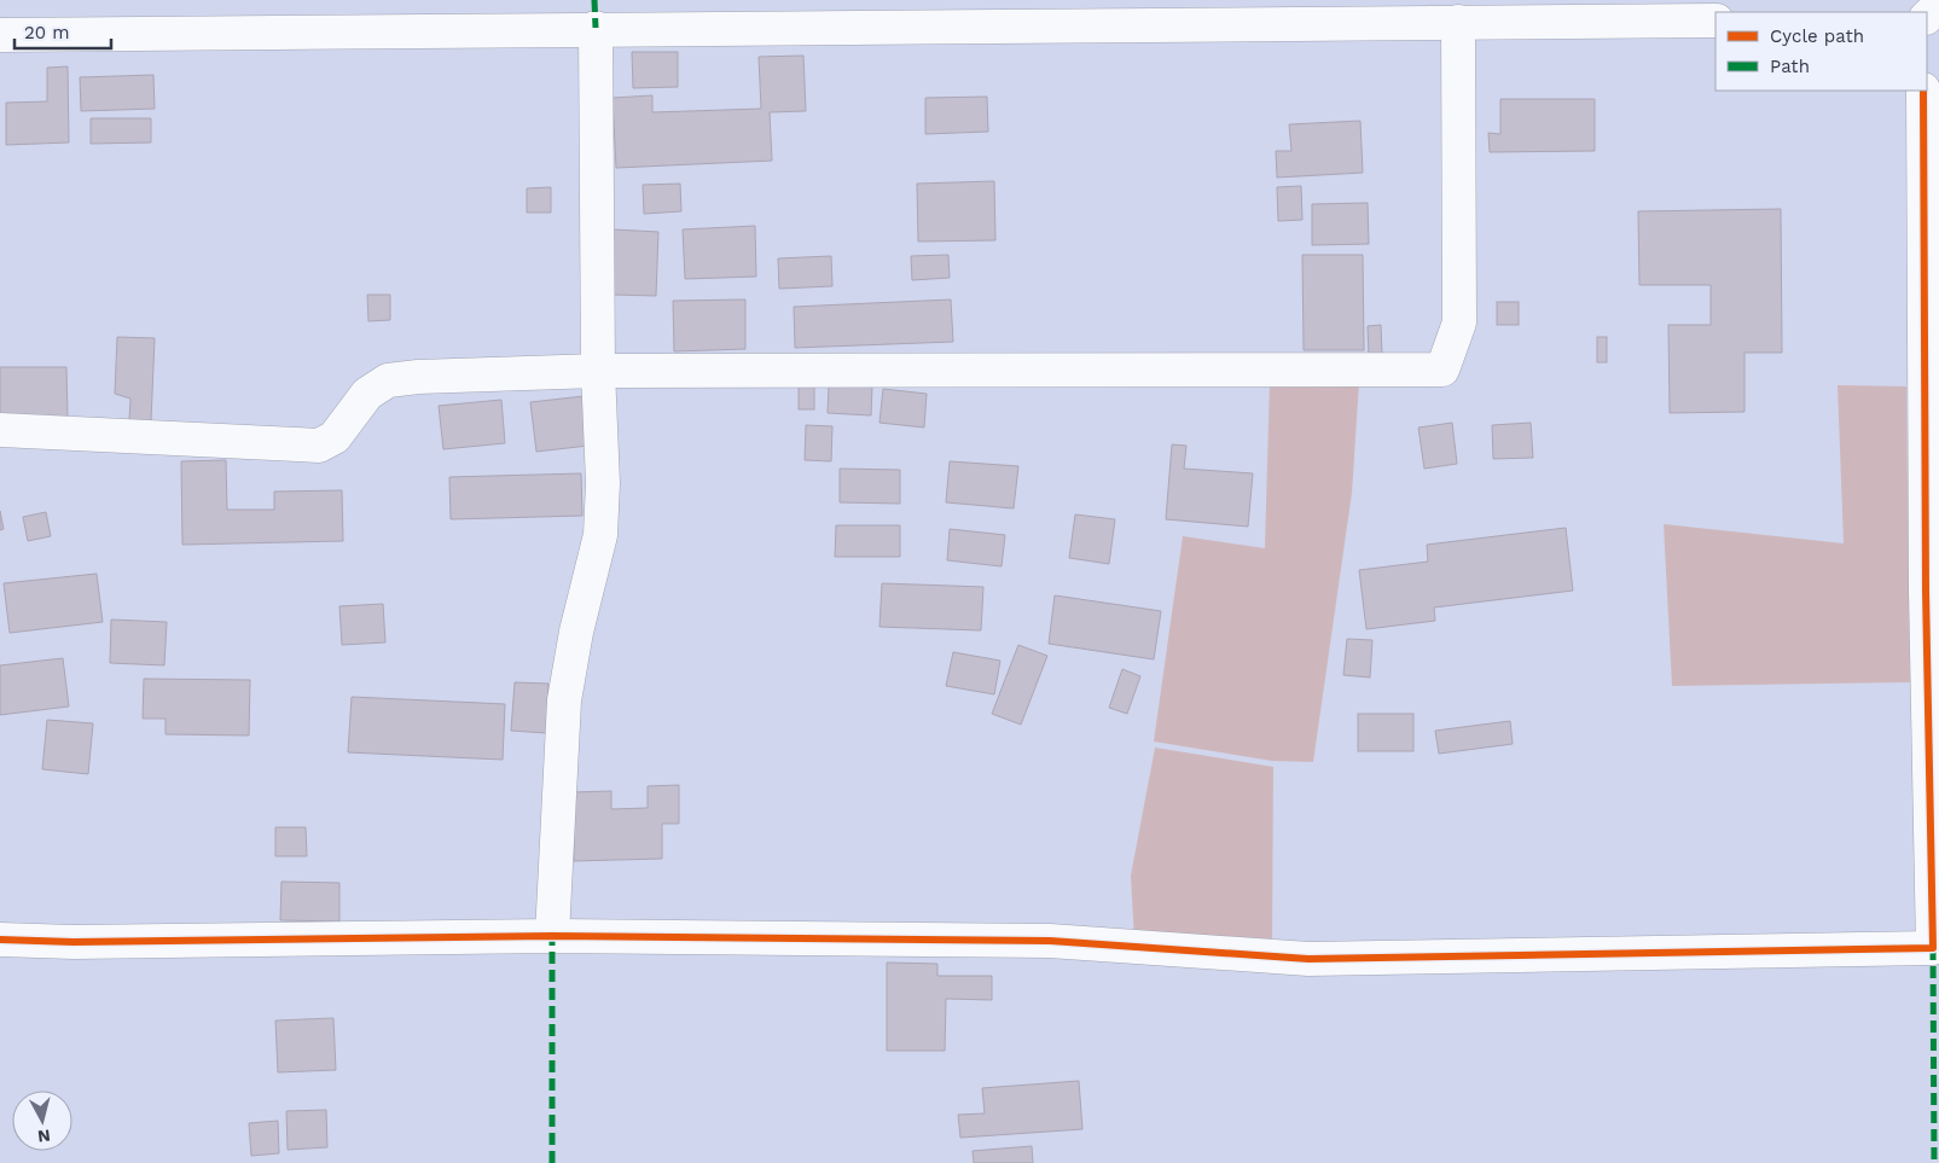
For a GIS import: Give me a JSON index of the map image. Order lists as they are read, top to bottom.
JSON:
{
  "legend": ["Cycle path", "Path"],
  "scale_bar": "20 m",
  "north": "bottom"
}
